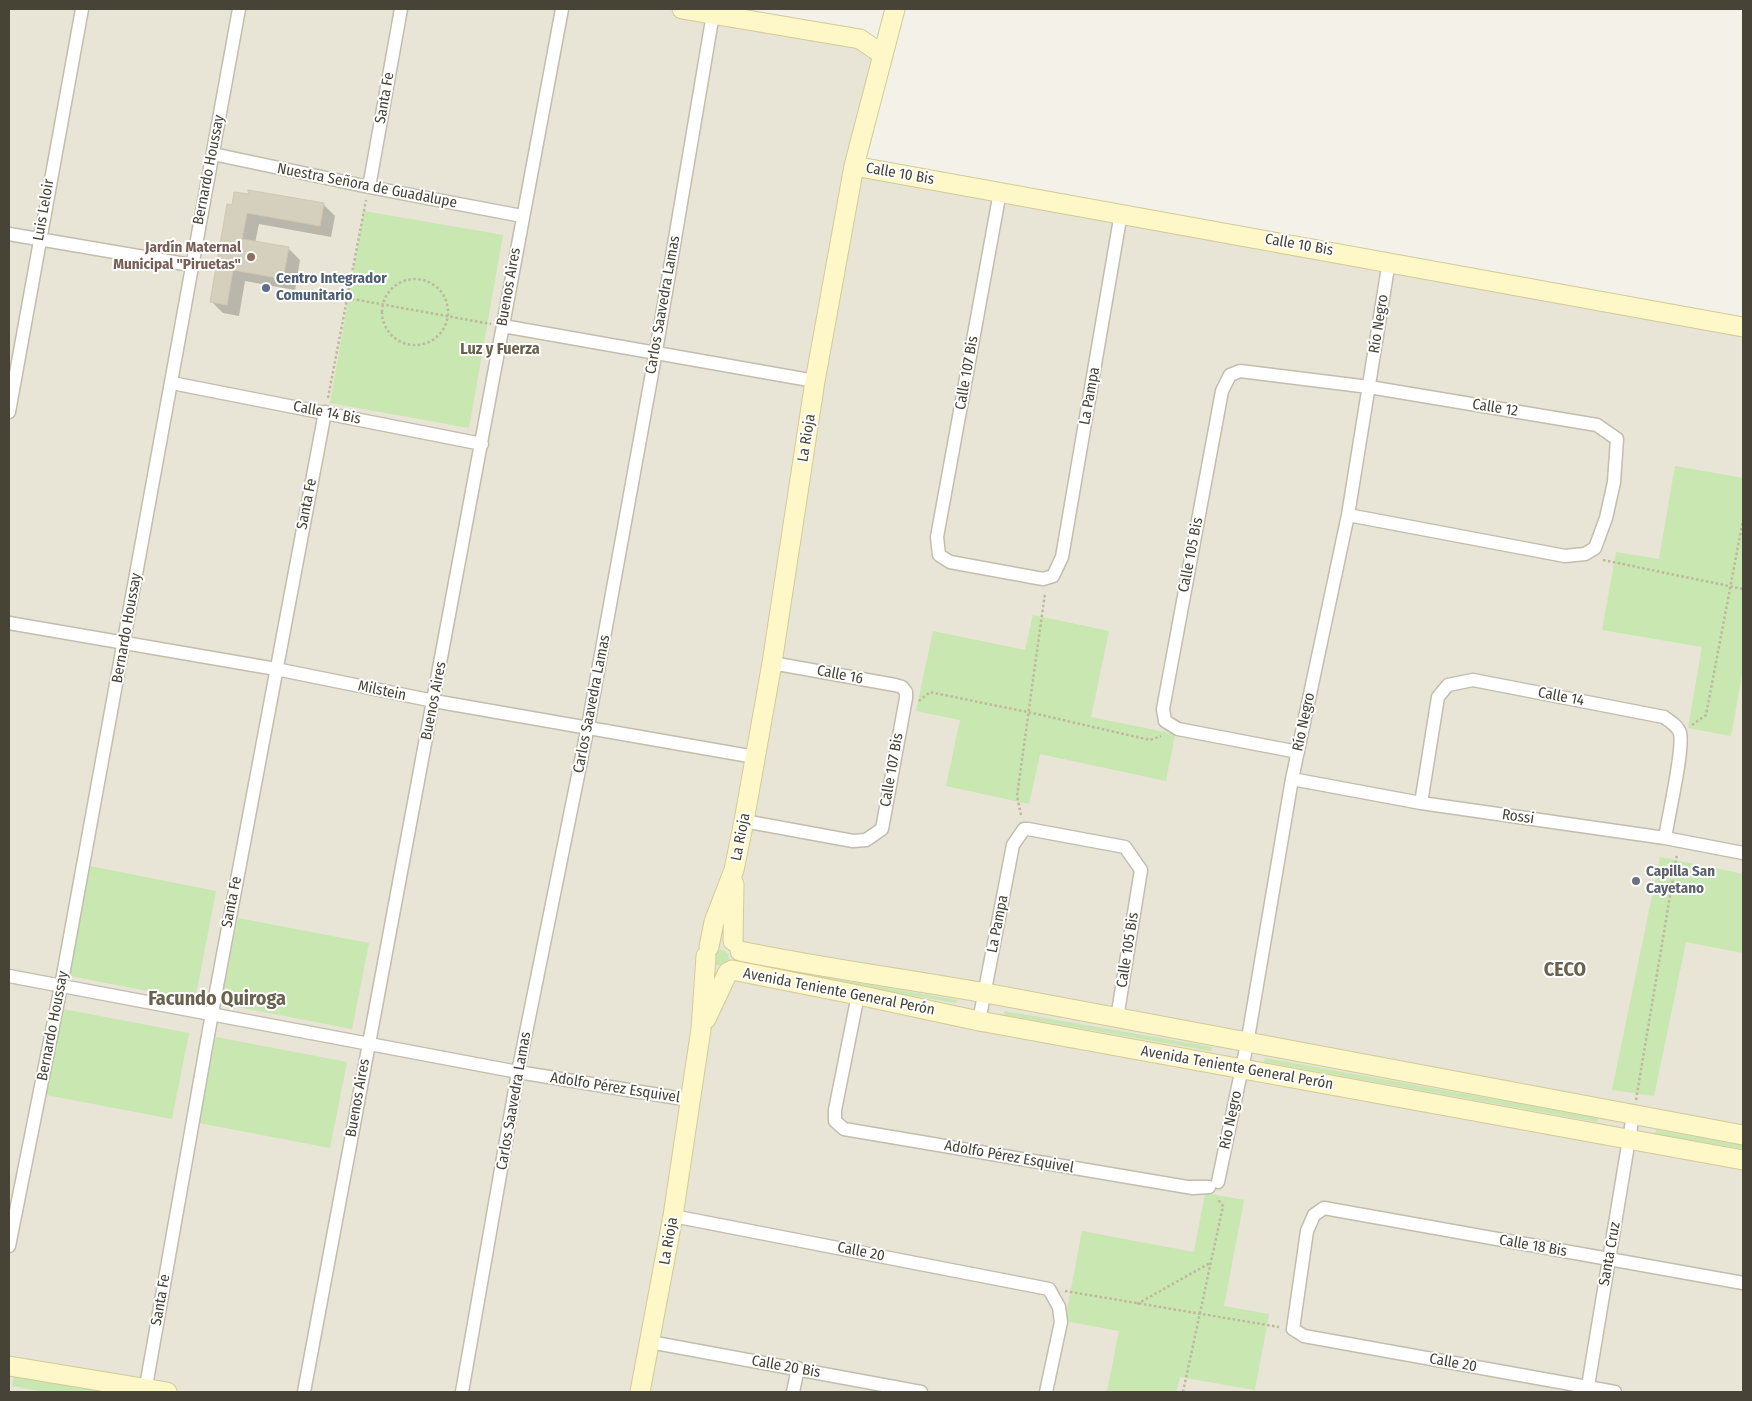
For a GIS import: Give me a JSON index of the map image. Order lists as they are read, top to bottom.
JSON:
{
  "streets": {
    "main road": ["Calle 10 Bis", "La Rioja", "Avenida Teniente General Perón"],
    "street": [
      "Santa Fe",
      "Bernardo Houssay",
      "Nuestra Señora de Guadalupe",
      "Luis Leloir",
      "Buenos Aires",
      "Carlos Saavedra Lamas",
      "Río Negro",
      "Calle 107 Bis",
      "La Pampa",
      "Calle 12",
      "Calle 14 Bis",
      "Calle 105 Bis",
      "Calle 16",
      "Milstein",
      "Calle 14",
      "Rossi",
      "Adolfo Pérez Esquivel",
      "Calle 18 Bis",
      "Calle 20",
      "Santa Cruz",
      "Calle 20 Bis"
    ]
  },
  "crossings": [
    ["Santa Fe", "Nuestra Señora de Guadalupe"],
    ["Santa Fe", "Calle 14 Bis"],
    ["Santa Fe", "Milstein"],
    ["Santa Fe", "Adolfo Pérez Esquivel"],
    ["Bernardo Houssay", "Nuestra Señora de Guadalupe"],
    ["Bernardo Houssay", "Calle 14 Bis"],
    ["Bernardo Houssay", "Milstein"],
    ["Bernardo Houssay", "Adolfo Pérez Esquivel"],
    ["Calle 10 Bis", "Río Negro"],
    ["Calle 10 Bis", "Calle 107 Bis"],
    ["Calle 10 Bis", "La Pampa"],
    ["Calle 10 Bis", "La Rioja"],
    ["Nuestra Señora de Guadalupe", "Buenos Aires"],
    ["Buenos Aires", "Calle 14 Bis"],
    ["Buenos Aires", "Milstein"],
    ["Buenos Aires", "Adolfo Pérez Esquivel"],
    ["Carlos Saavedra Lamas", "Milstein"],
    ["Carlos Saavedra Lamas", "Adolfo Pérez Esquivel"],
    ["Río Negro", "Calle 12"],
    ["Río Negro", "Rossi"],
    ["Río Negro", "Avenida Teniente General Perón"],
    ["Río Negro", "Adolfo Pérez Esquivel"],
    ["Calle 107 Bis", "La Pampa"],
    ["Calle 107 Bis", "La Rioja"],
    ["Calle 107 Bis", "Calle 16"],
    ["La Pampa", "Calle 105 Bis"],
    ["La Pampa", "Avenida Teniente General Perón"],
    ["Calle 12", "Calle 105 Bis"],
    ["La Rioja", "Calle 16"],
    ["La Rioja", "Milstein"],
    ["La Rioja", "Avenida Teniente General Perón"],
    ["La Rioja", "Adolfo Pérez Esquivel"],
    ["La Rioja", "Calle 20"],
    ["La Rioja", "Calle 20 Bis"],
    ["Calle 105 Bis", "Avenida Teniente General Perón"],
    ["Calle 14", "Rossi"],
    ["Avenida Teniente General Perón", "Adolfo Pérez Esquivel"],
    ["Avenida Teniente General Perón", "Santa Cruz"],
    ["Calle 18 Bis", "Calle 20"],
    ["Calle 18 Bis", "Santa Cruz"],
    ["Calle 20", "Santa Cruz"]
  ],
  "districts": ["Luz y Fuerza", "CECO", "Facundo Quiroga"],
  "places": ["Jardín Maternal Municipal \"Piruetas\"", "Centro Integrador Comunitario", "Capilla San Cayetano"]
}
